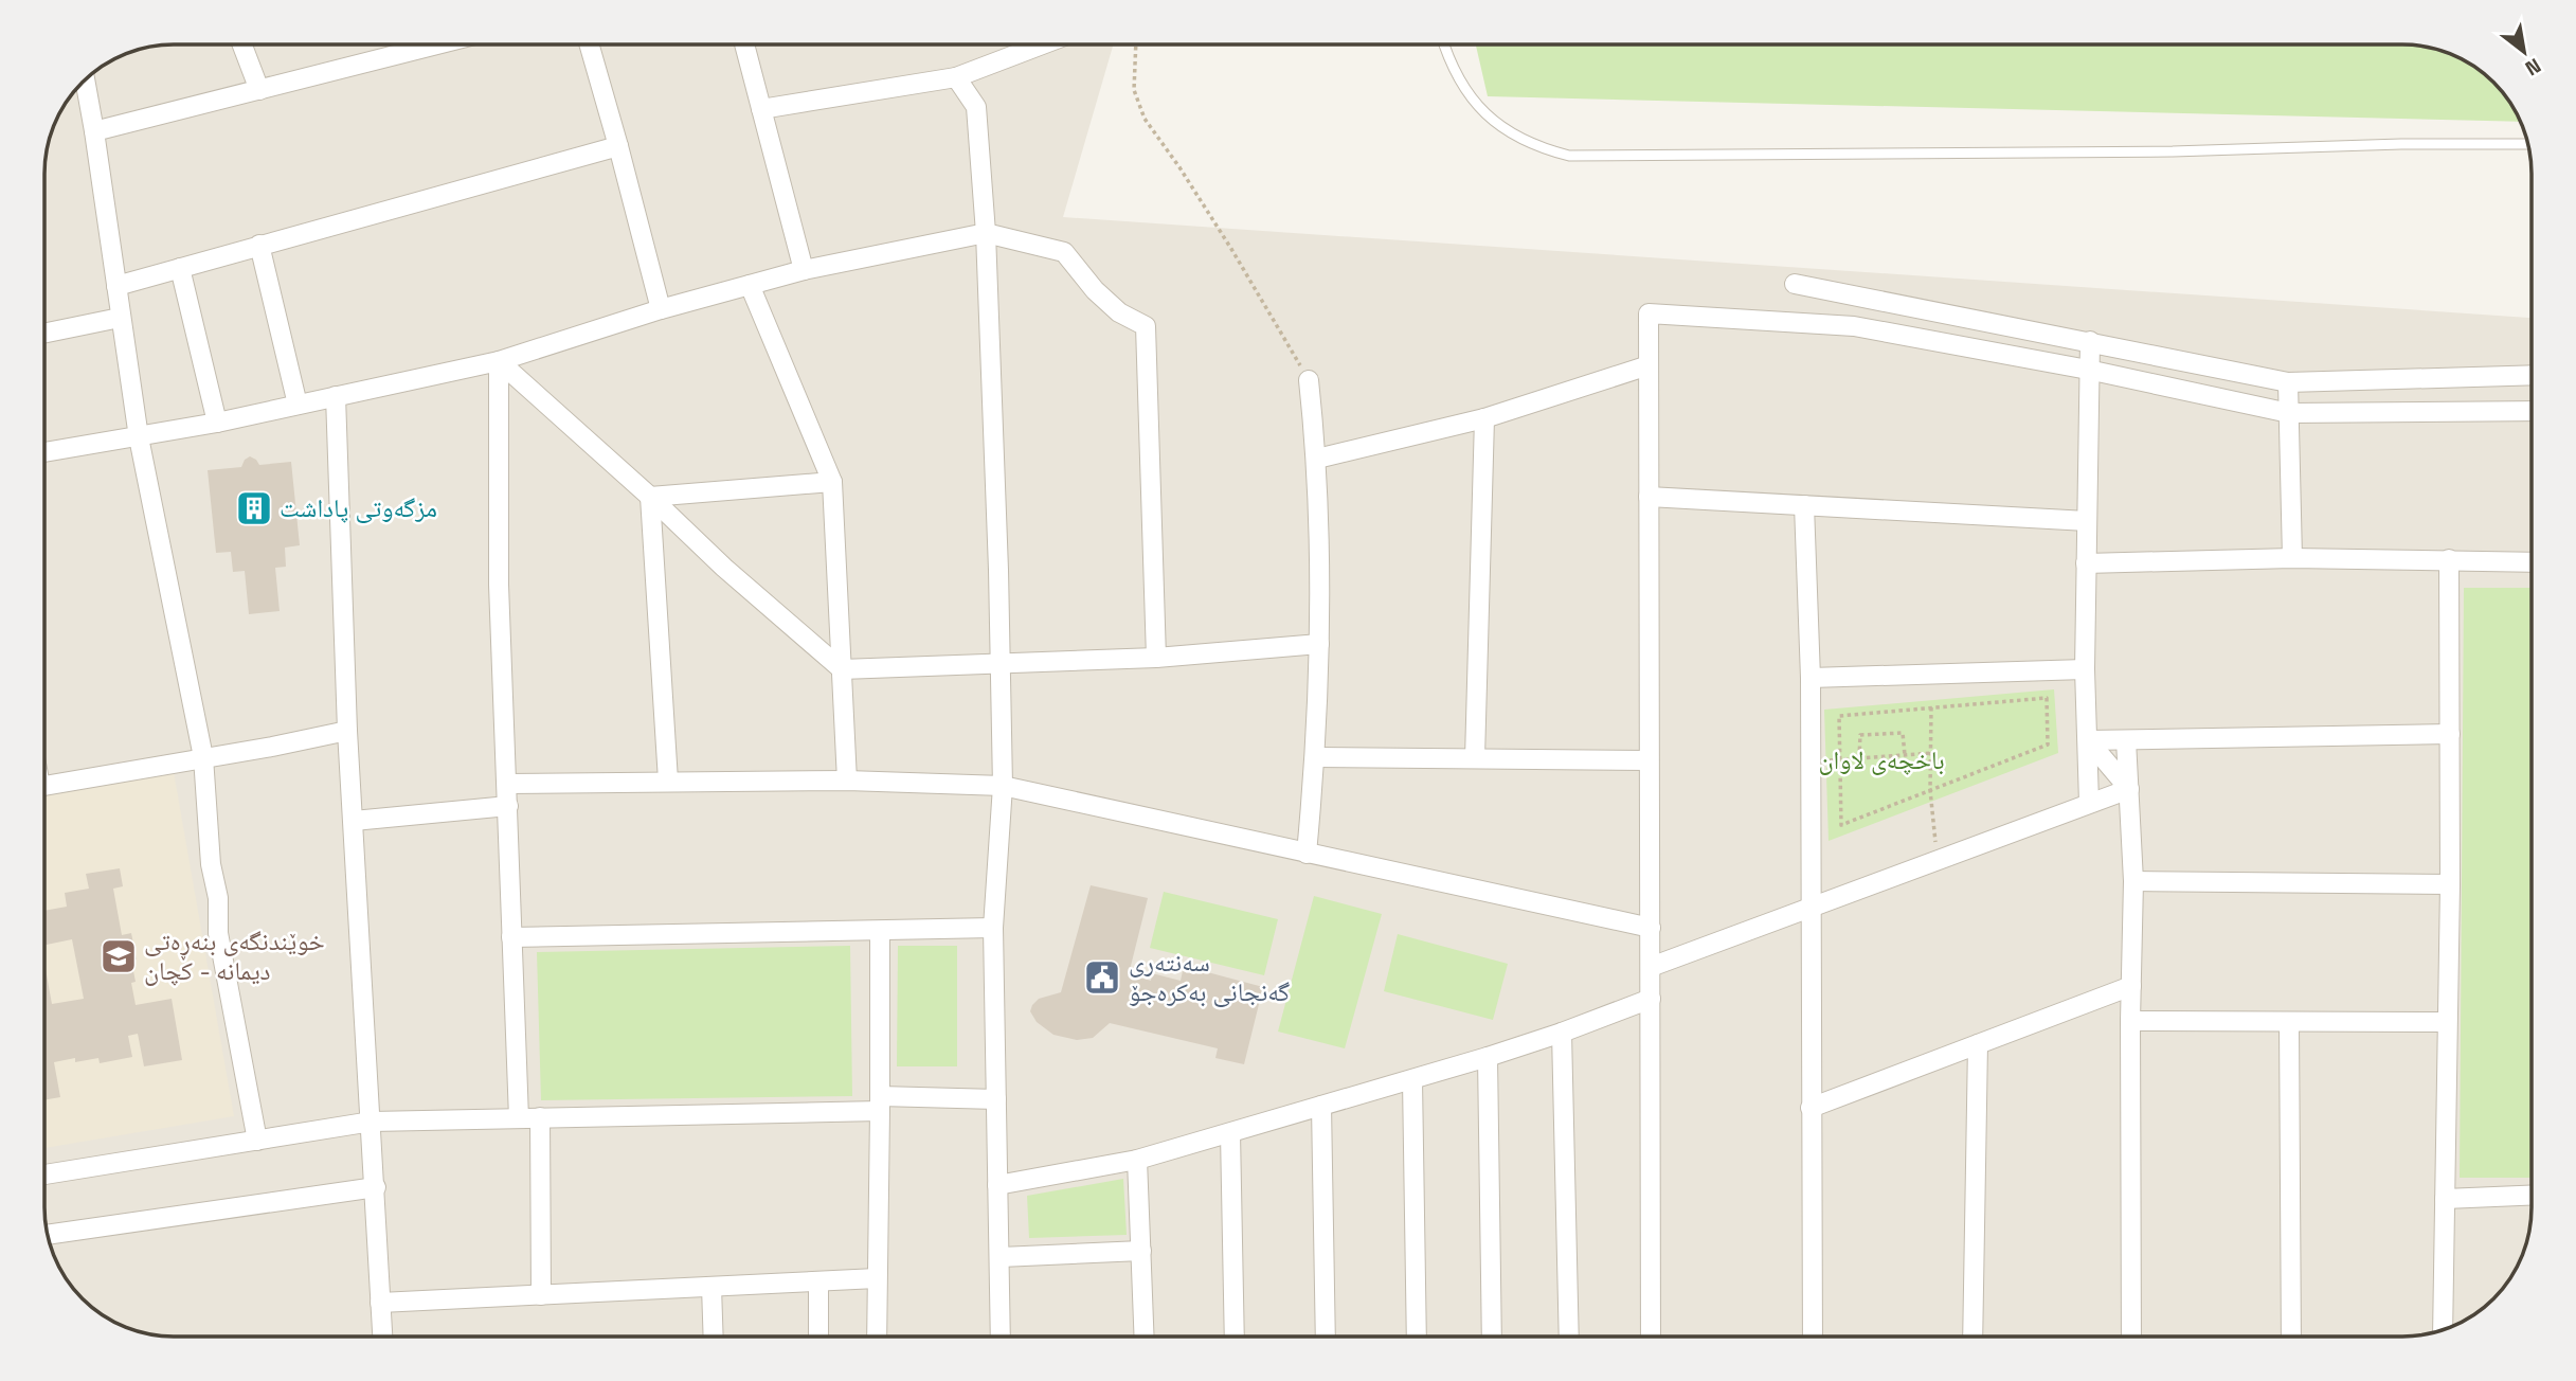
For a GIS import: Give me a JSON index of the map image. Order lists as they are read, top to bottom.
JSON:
{
  "parks": ["باخچەی لاوان"],
  "places": {
    "building": ["مزگەوتی پاداشت"],
    "school or university": ["خوێندنگەی بنەڕەتی دیمانە - کچان"],
    "public building": ["سەنتەری گەنجانی بەکرەجۆ"]
  },
  "north": "bottom right"
}
